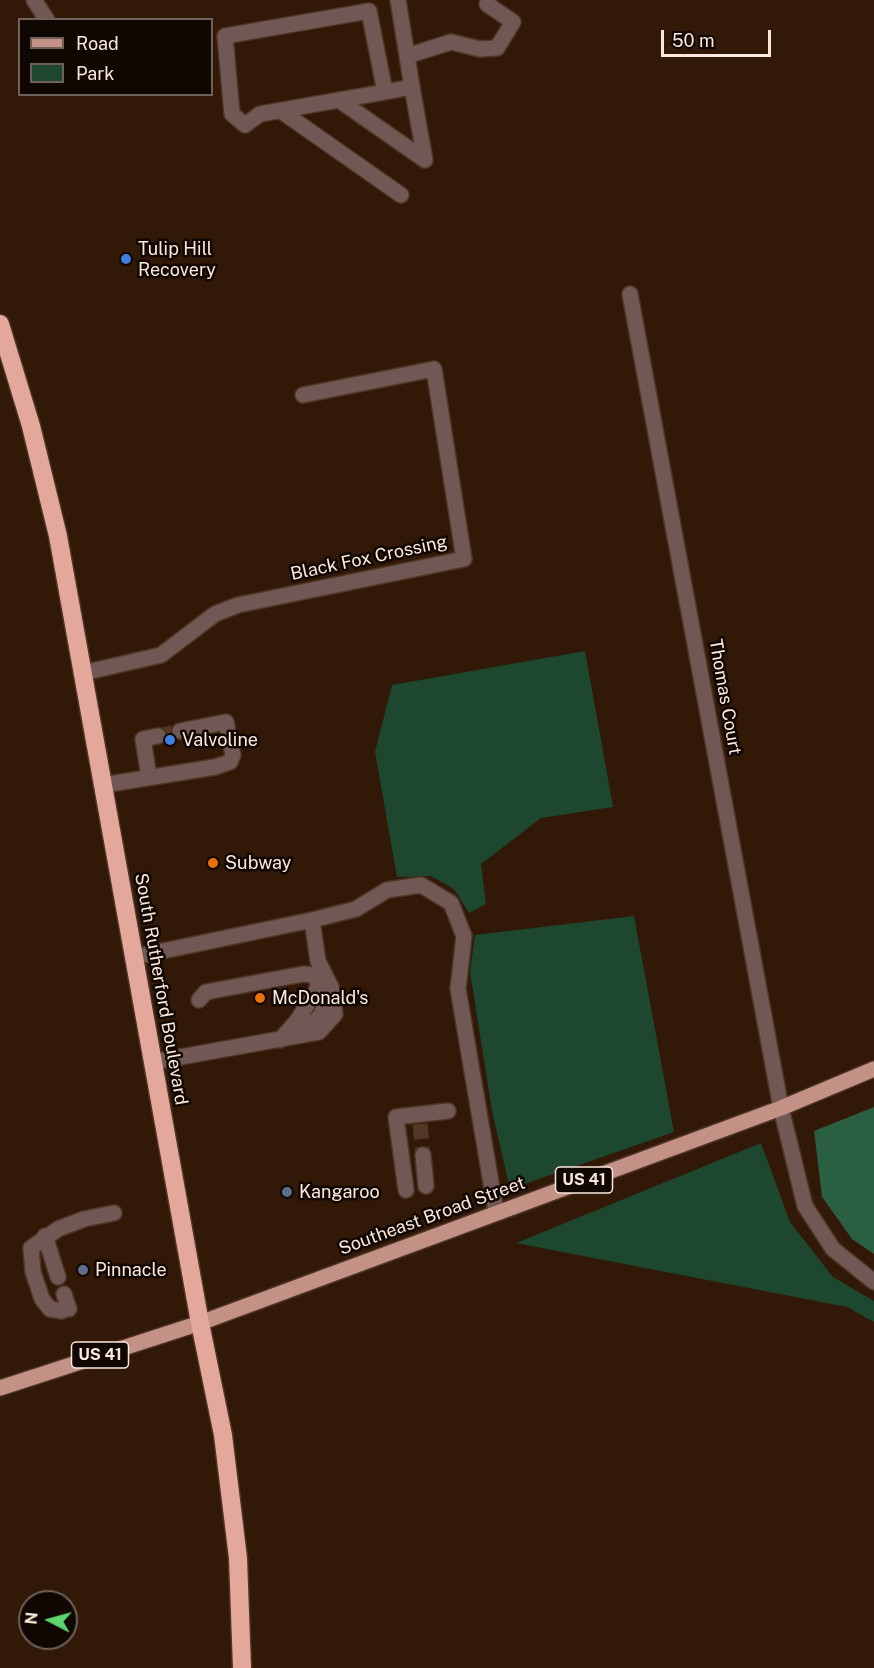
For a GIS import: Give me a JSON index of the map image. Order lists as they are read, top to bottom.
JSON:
{
  "streets": {
    "highway": ["South Rutherford Boulevard"],
    "main road": ["US 41", "Southeast Broad Street"],
    "street": ["Black Fox Crossing", "Thomas Court"]
  },
  "crossings": [
    ["Black Fox Crossing", "South Rutherford Boulevard"],
    ["Thomas Court", "Southeast Broad Street"],
    ["South Rutherford Boulevard", "Southeast Broad Street"]
  ],
  "places": [
    "Tulip Hill Recovery",
    "Valvoline",
    "Subway",
    "McDonald's",
    "Kangaroo",
    "Pinnacle"
  ],
  "legend": ["Road", "Park"],
  "scale_bar": "50 m",
  "north": "left"
}
